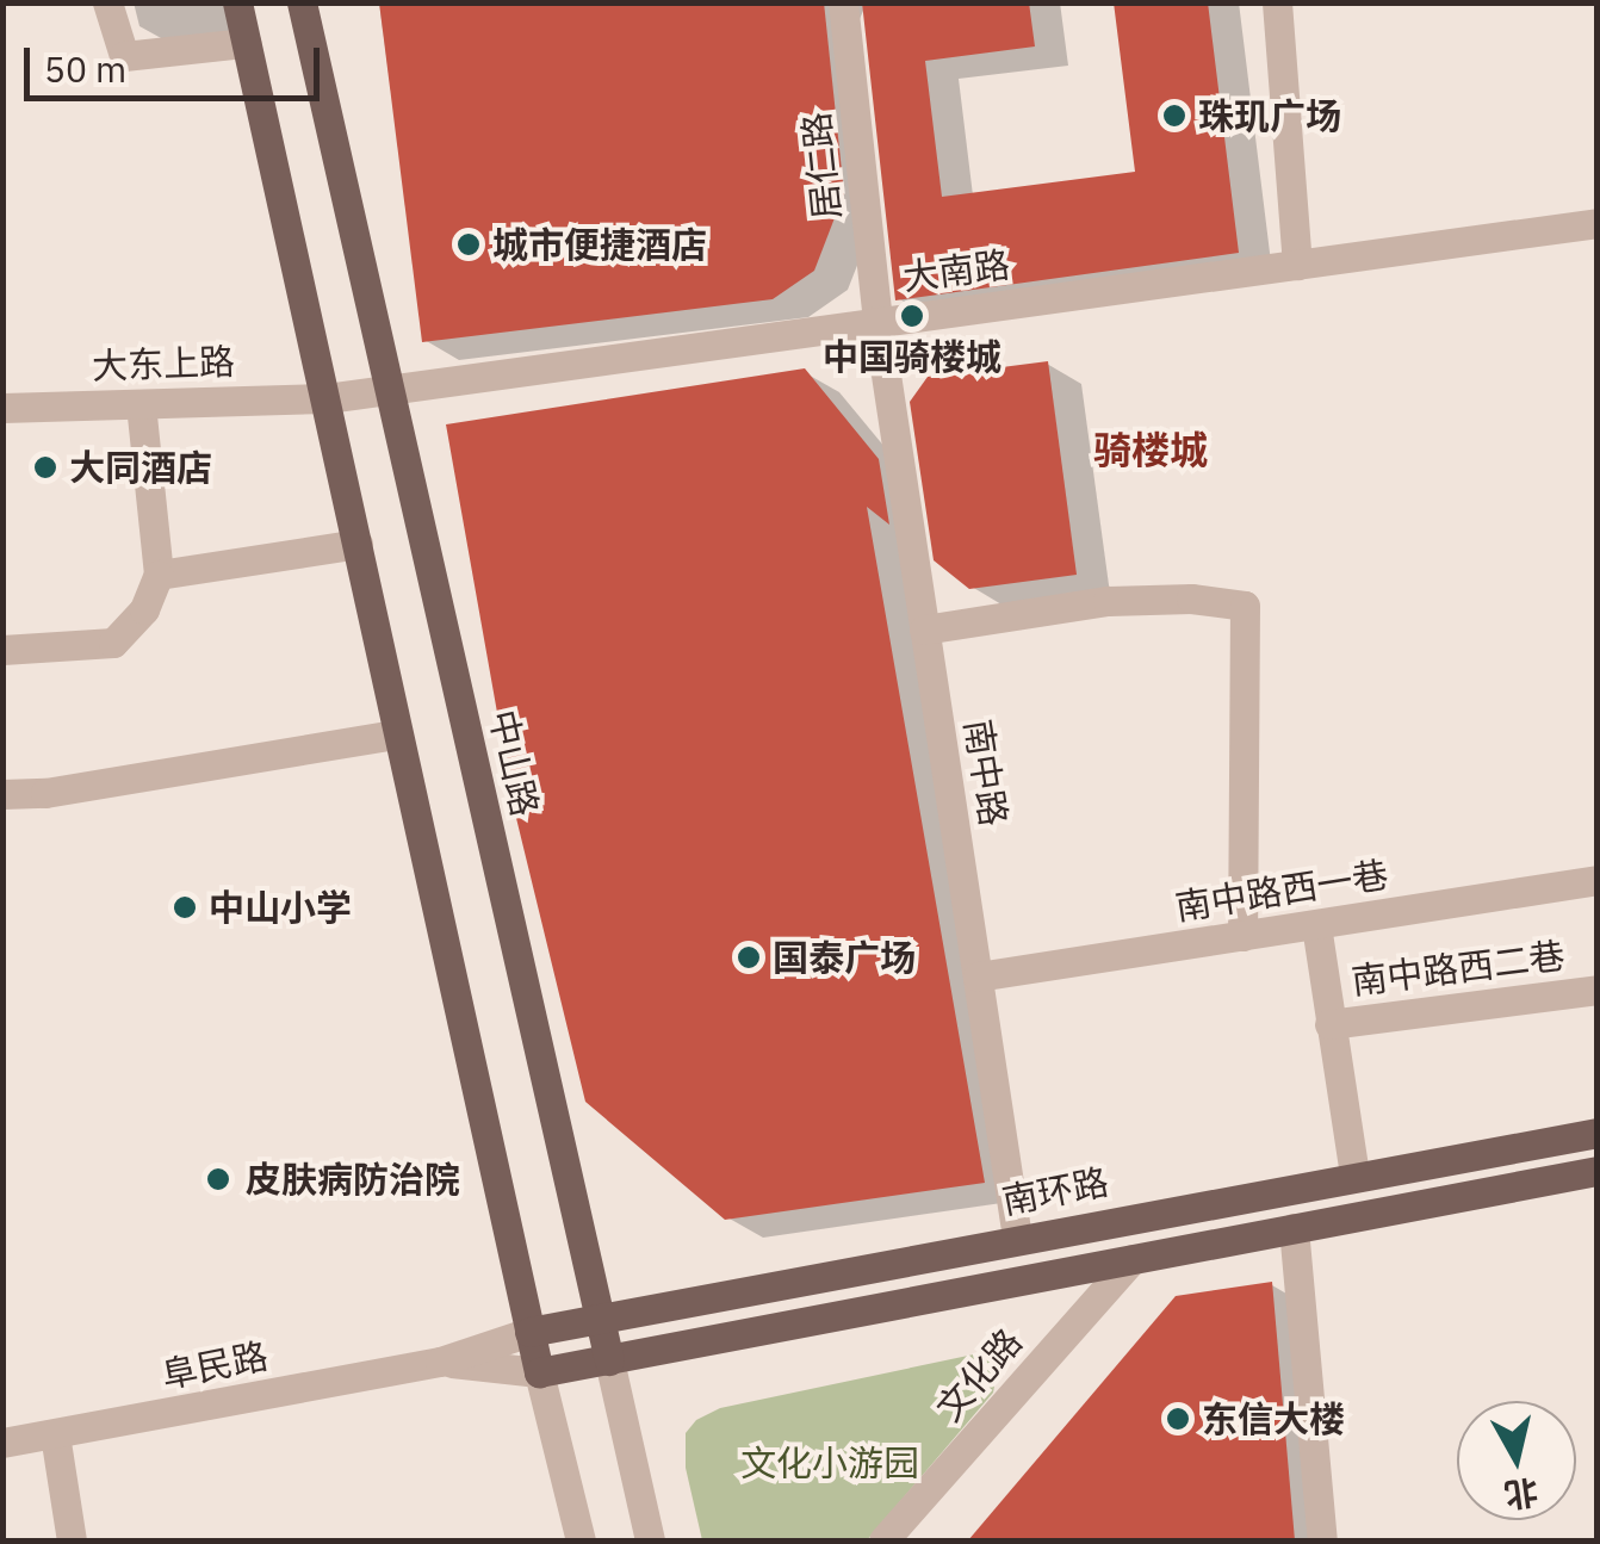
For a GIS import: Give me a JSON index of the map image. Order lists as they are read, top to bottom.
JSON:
{
  "streets": {
    "main road": ["中山路", "南环路"],
    "street": [
      "居仁路",
      "大南路",
      "大东上路",
      "南中路",
      "南中路西一巷",
      "南中路西二巷",
      "阜民路",
      "文化路"
    ]
  },
  "crossings": [
    ["居仁路", "大南路"],
    ["居仁路", "南中路"],
    ["大南路", "大东上路"],
    ["大南路", "中山路"],
    ["大南路", "南中路"],
    ["中山路", "南环路"],
    ["南中路", "南中路西一巷"],
    ["南中路", "南环路"]
  ],
  "districts": ["骑楼城"],
  "parks": ["文化小游园"],
  "places": [
    "珠玑广场",
    "城市便捷酒店",
    "中国骑楼城",
    "大同酒店",
    "中山小学",
    "国泰广场",
    "皮肤病防治院",
    "东信大楼"
  ],
  "scale_bar": "50 m",
  "north": "bottom"
}
